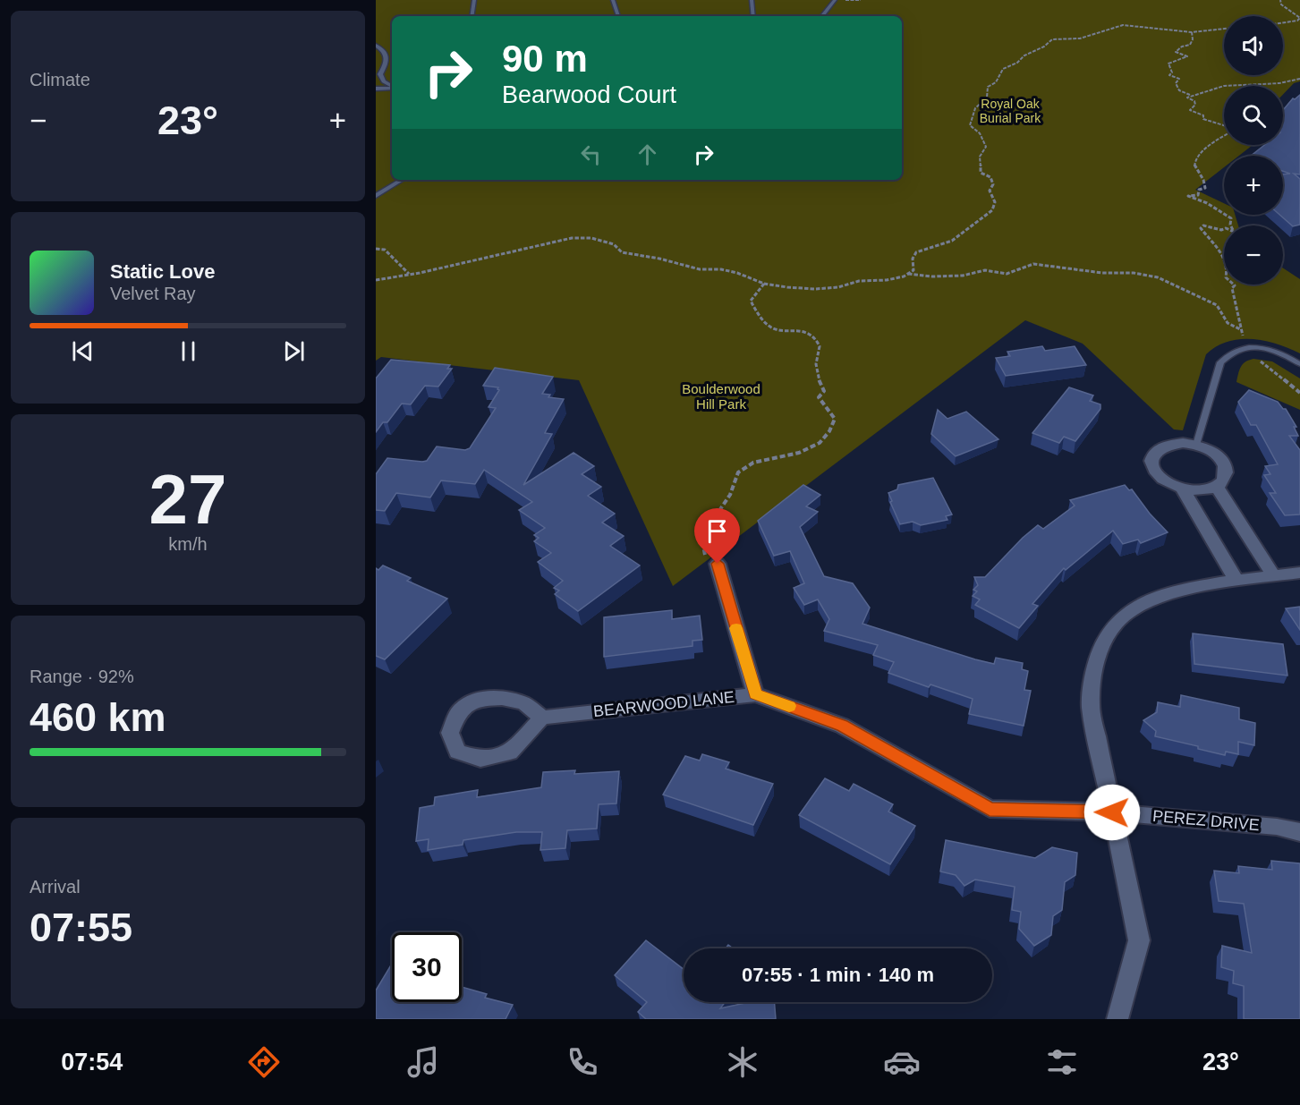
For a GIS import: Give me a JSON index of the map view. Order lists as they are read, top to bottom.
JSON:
{
  "streets": {
    "street": ["BEARWOOD LANE", "PEREZ DRIVE"]
  },
  "crossings": [
    ["BEARWOOD LANE", "PEREZ DRIVE"]
  ],
  "parks": ["Royal Oak Burial Park", "Boulderwood Hill Park"],
  "page": {
    "tile": [
      "Climate",
      ["27", "km/h"],
      ["Range · 92%", "460 km"],
      ["Arrival", "07:55"]
    ],
    "map_buttons": ["+", "−"],
    "turn": ["90 m", "Bearwood Court"],
    "heat": ["−", "23°", "+"],
    "song": ["Static Love", "Velvet Ray"],
    "limit": "30",
    "trip": "07:55 · 1 min · 140 m",
    "tabs": ["07:54", "23°"]
  }
}
